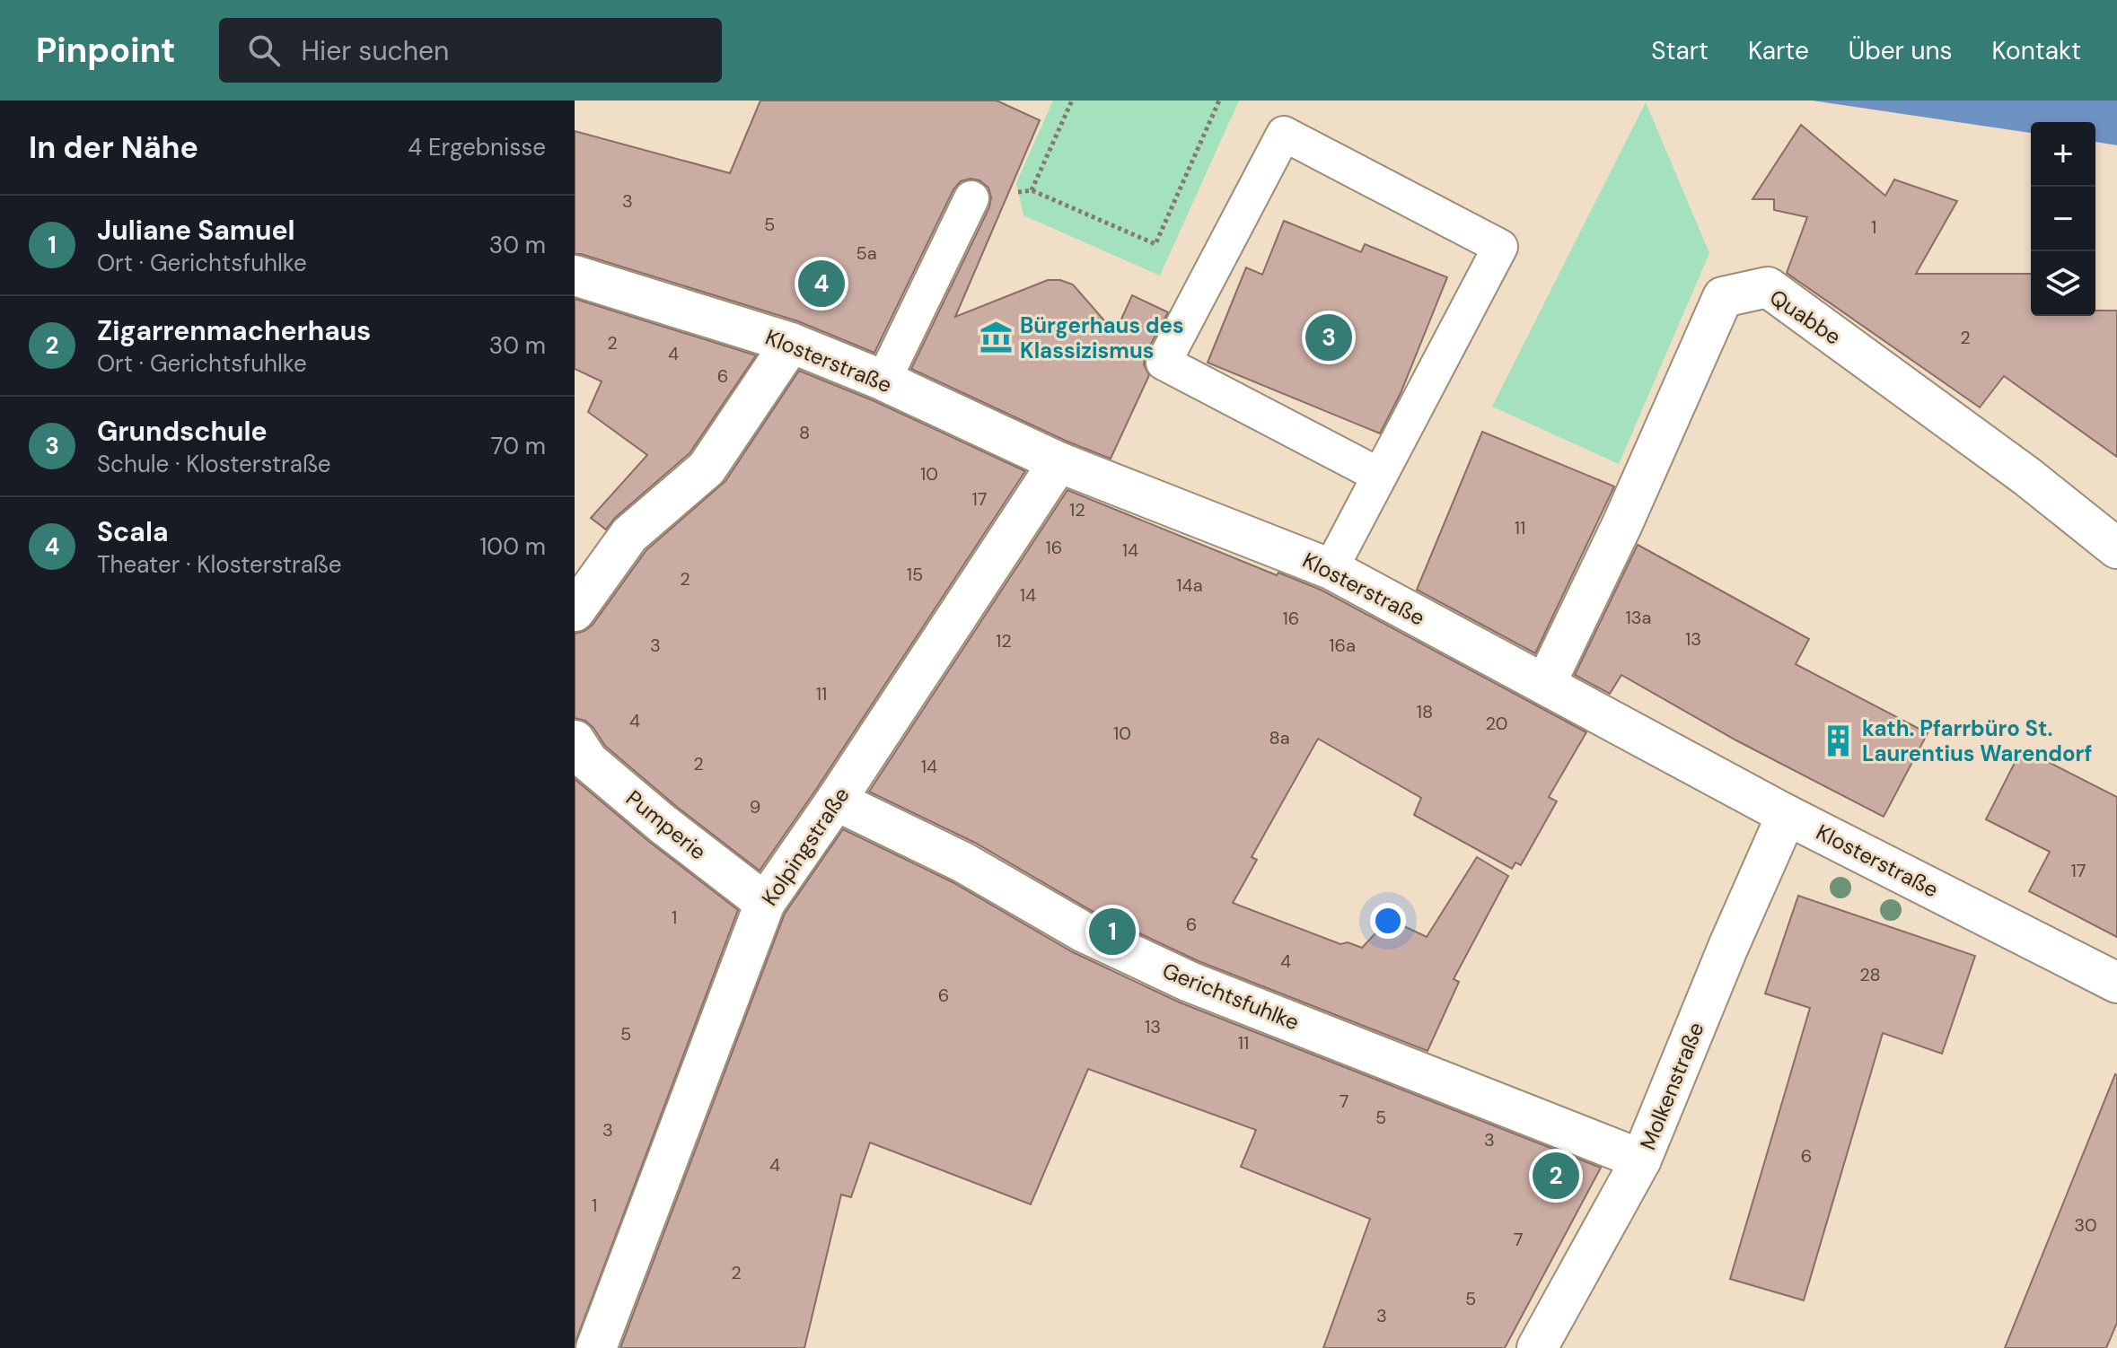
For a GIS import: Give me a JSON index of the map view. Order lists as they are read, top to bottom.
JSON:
{
  "streets": {
    "street": [
      "Quabbe",
      "Klosterstraße",
      "Pumperie",
      "Kolpingstraße",
      "Gerichtsfuhlke",
      "Molkenstraße"
    ]
  },
  "crossings": [
    ["Quabbe", "Klosterstraße"],
    ["Klosterstraße", "Kolpingstraße"],
    ["Klosterstraße", "Molkenstraße"],
    ["Pumperie", "Kolpingstraße"],
    ["Kolpingstraße", "Gerichtsfuhlke"],
    ["Gerichtsfuhlke", "Molkenstraße"]
  ],
  "places": {
    "museum": ["Bürgerhaus des Klassizismus"],
    "building": ["kath. Pfarrbüro St. Laurentius Warendorf"]
  },
  "house_numbers": [
    "3",
    "5",
    "1",
    "5a",
    "2",
    "2",
    "4",
    "6",
    "8",
    "10",
    "17",
    "12",
    "11",
    "16",
    "14",
    "15",
    "2",
    "14a",
    "14",
    "13a",
    "16",
    "13",
    "12",
    "3",
    "16a",
    "11",
    "18",
    "4",
    "20",
    "10",
    "8a",
    "2",
    "14",
    "9",
    "17",
    "1",
    "6",
    "4",
    "28",
    "6",
    "13",
    "5",
    "11",
    "7",
    "5",
    "3",
    "3",
    "6",
    "4",
    "1",
    "30",
    "7",
    "2",
    "5",
    "3"
  ],
  "page": {
    "header": "Pinpoint",
    "search": "Hier suchen",
    "nav": [
      "Start",
      "Karte",
      "Über uns",
      "Kontakt"
    ],
    "heading": ["In der Nähe", "4 Ergebnisse"],
    "map_buttons": ["+", "−"],
    "list": [
      {
        "mark": "1",
        "name": "Juliane Samuel",
        "note": "Ort · Gerichtsfuhlke",
        "value": "30 m"
      },
      {
        "mark": "2",
        "name": "Zigarrenmacherhaus",
        "note": "Ort · Gerichtsfuhlke",
        "value": "30 m"
      },
      {
        "mark": "3",
        "name": "Grundschule",
        "note": "Schule · Klosterstraße",
        "value": "70 m"
      },
      {
        "mark": "4",
        "name": "Scala",
        "note": "Theater · Klosterstraße",
        "value": "100 m"
      }
    ],
    "pins": [
      "4",
      "3",
      "1",
      "2"
    ]
  }
}
